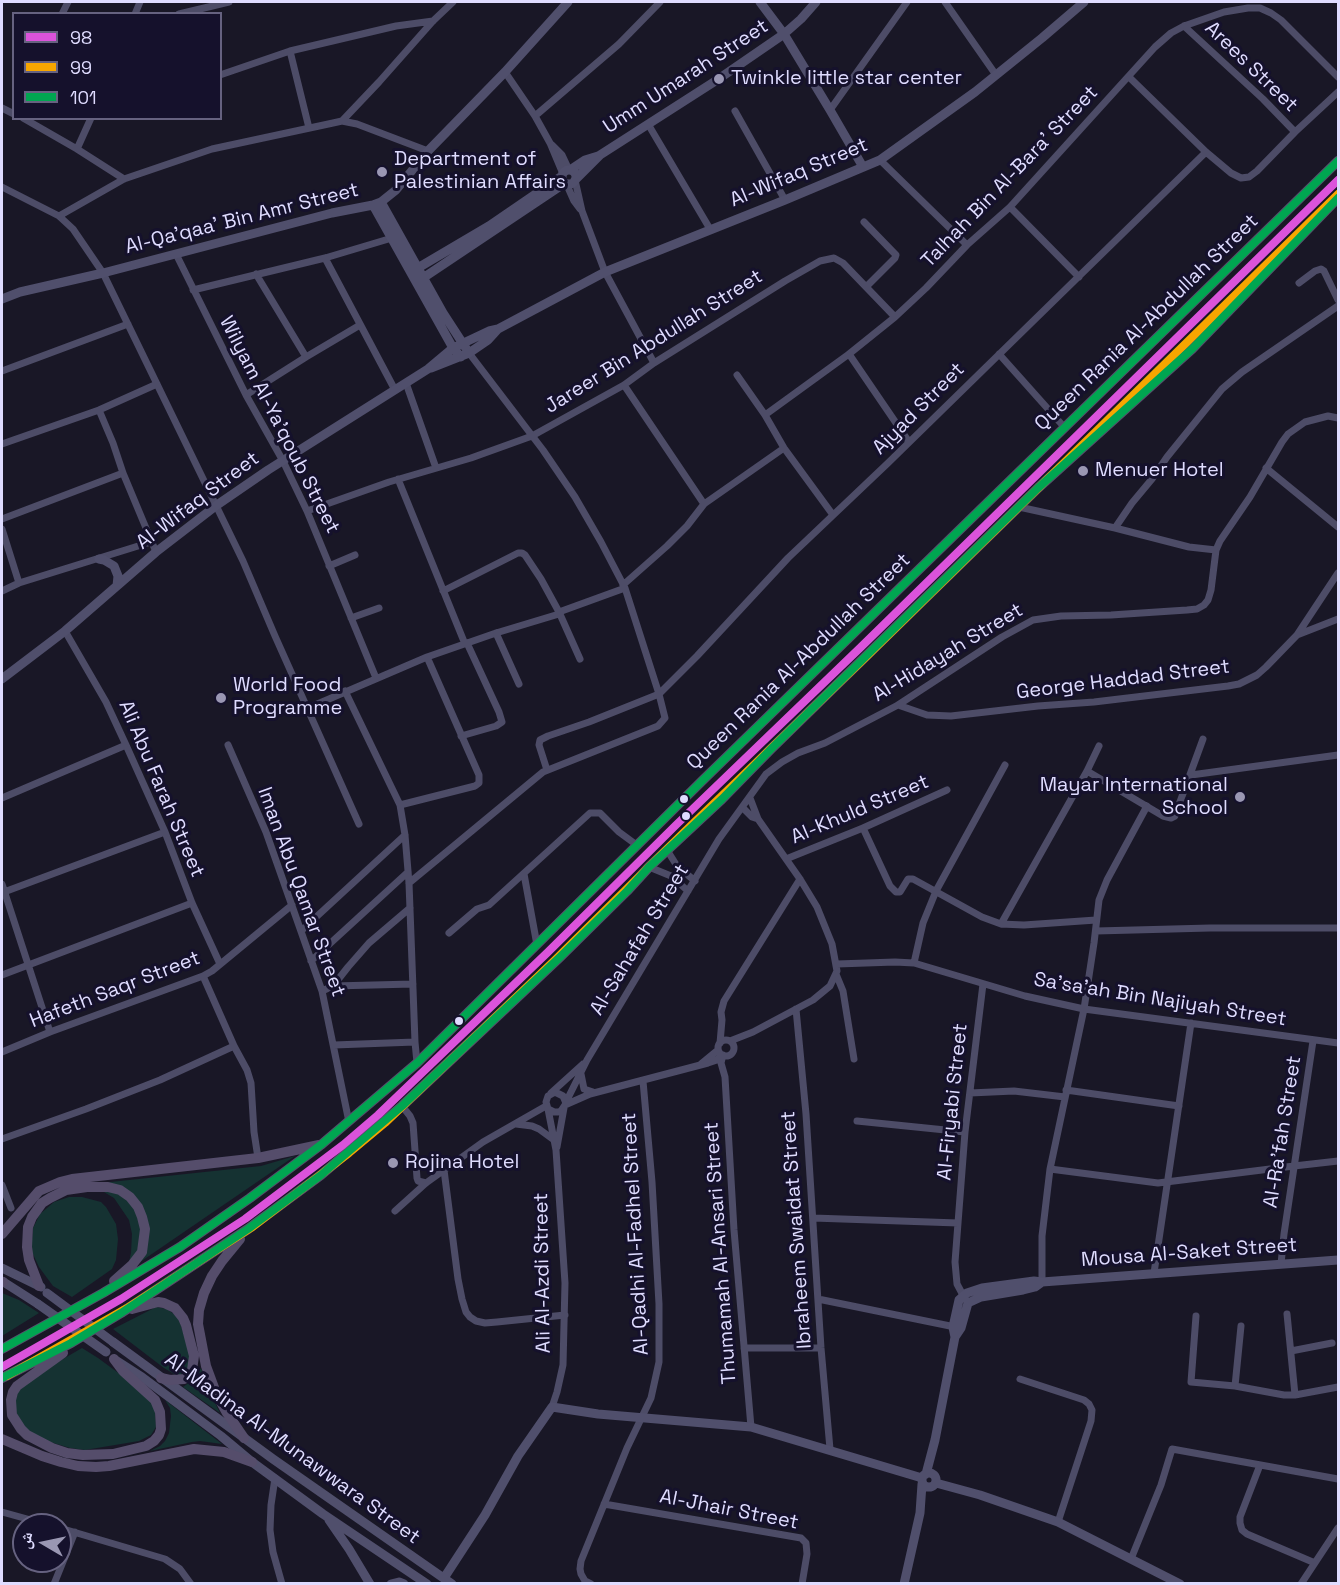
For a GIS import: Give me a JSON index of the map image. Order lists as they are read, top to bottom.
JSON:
{
  "streets": {
    "main road": ["Queen Rania Al-Abdullah Street"],
    "street": [
      "Arees Street",
      "Umm Umarah Street",
      "Al-Wifaq Street",
      "Talhah Bin Al-Bara' Street",
      "Al-Qa’qaa’ Bin Amr Street",
      "Jareer Bin Abdullah Street",
      "Ajyad Street",
      "Wilyam Al-Ya’qoub Street",
      "Al-Hidayah Street",
      "George Haddad Street",
      "Ali Abu Farah Street",
      "Al-Khuld Street",
      "Iman Abu Qamar Street",
      "Al-Sahafah Street",
      "Hafeth Saqr Street",
      "Sa'sa'ah Bin Najiyah Street",
      "Al-Firyabi Street",
      "Al-Ra'fah Street",
      "Ibraheem Swaidat Street",
      "Al-Qadhi Al-Fadhel Street",
      "Thumamah Al-Ansari Street",
      "Mousa Al-Saket Street",
      "Ali Al-Azdi Street",
      "Al-Madina Al-Munawwara Street",
      "Al-Jhair Street"
    ]
  },
  "crossings": [
    ["Arees Street", "Talhah Bin Al-Bara' Street"],
    ["Al-Wifaq Street", "Wilyam Al-Ya’qoub Street"],
    ["Al-Wifaq Street", "Ali Abu Farah Street"],
    ["Talhah Bin Al-Bara' Street", "Jareer Bin Abdullah Street"],
    ["Al-Qa’qaa’ Bin Amr Street", "Wilyam Al-Ya’qoub Street"],
    ["Queen Rania Al-Abdullah Street", "Iman Abu Qamar Street"],
    ["Jareer Bin Abdullah Street", "Wilyam Al-Ya’qoub Street"],
    ["Al-Hidayah Street", "George Haddad Street"],
    ["Al-Hidayah Street", "Al-Sahafah Street"],
    ["Ali Abu Farah Street", "Hafeth Saqr Street"],
    ["Iman Abu Qamar Street", "Hafeth Saqr Street"],
    ["Al-Sahafah Street", "Ali Al-Azdi Street"],
    ["Sa'sa'ah Bin Najiyah Street", "Al-Firyabi Street"],
    ["Sa'sa'ah Bin Najiyah Street", "Al-Ra'fah Street"],
    ["Al-Firyabi Street", "Mousa Al-Saket Street"],
    ["Al-Ra'fah Street", "Mousa Al-Saket Street"],
    ["Al-Qadhi Al-Fadhel Street", "Al-Jhair Street"],
    ["Ali Al-Azdi Street", "Al-Madina Al-Munawwara Street"]
  ],
  "places": [
    "Twinkle little star center",
    "Department of Palestinian Affairs",
    "Menuer Hotel",
    "World Food Programme",
    "Mayar International School",
    "Rojina Hotel"
  ],
  "lines": ["transit line 101", "transit line 98", "transit line 99"],
  "legend": ["98", "99", "101"],
  "north": "left"
}
